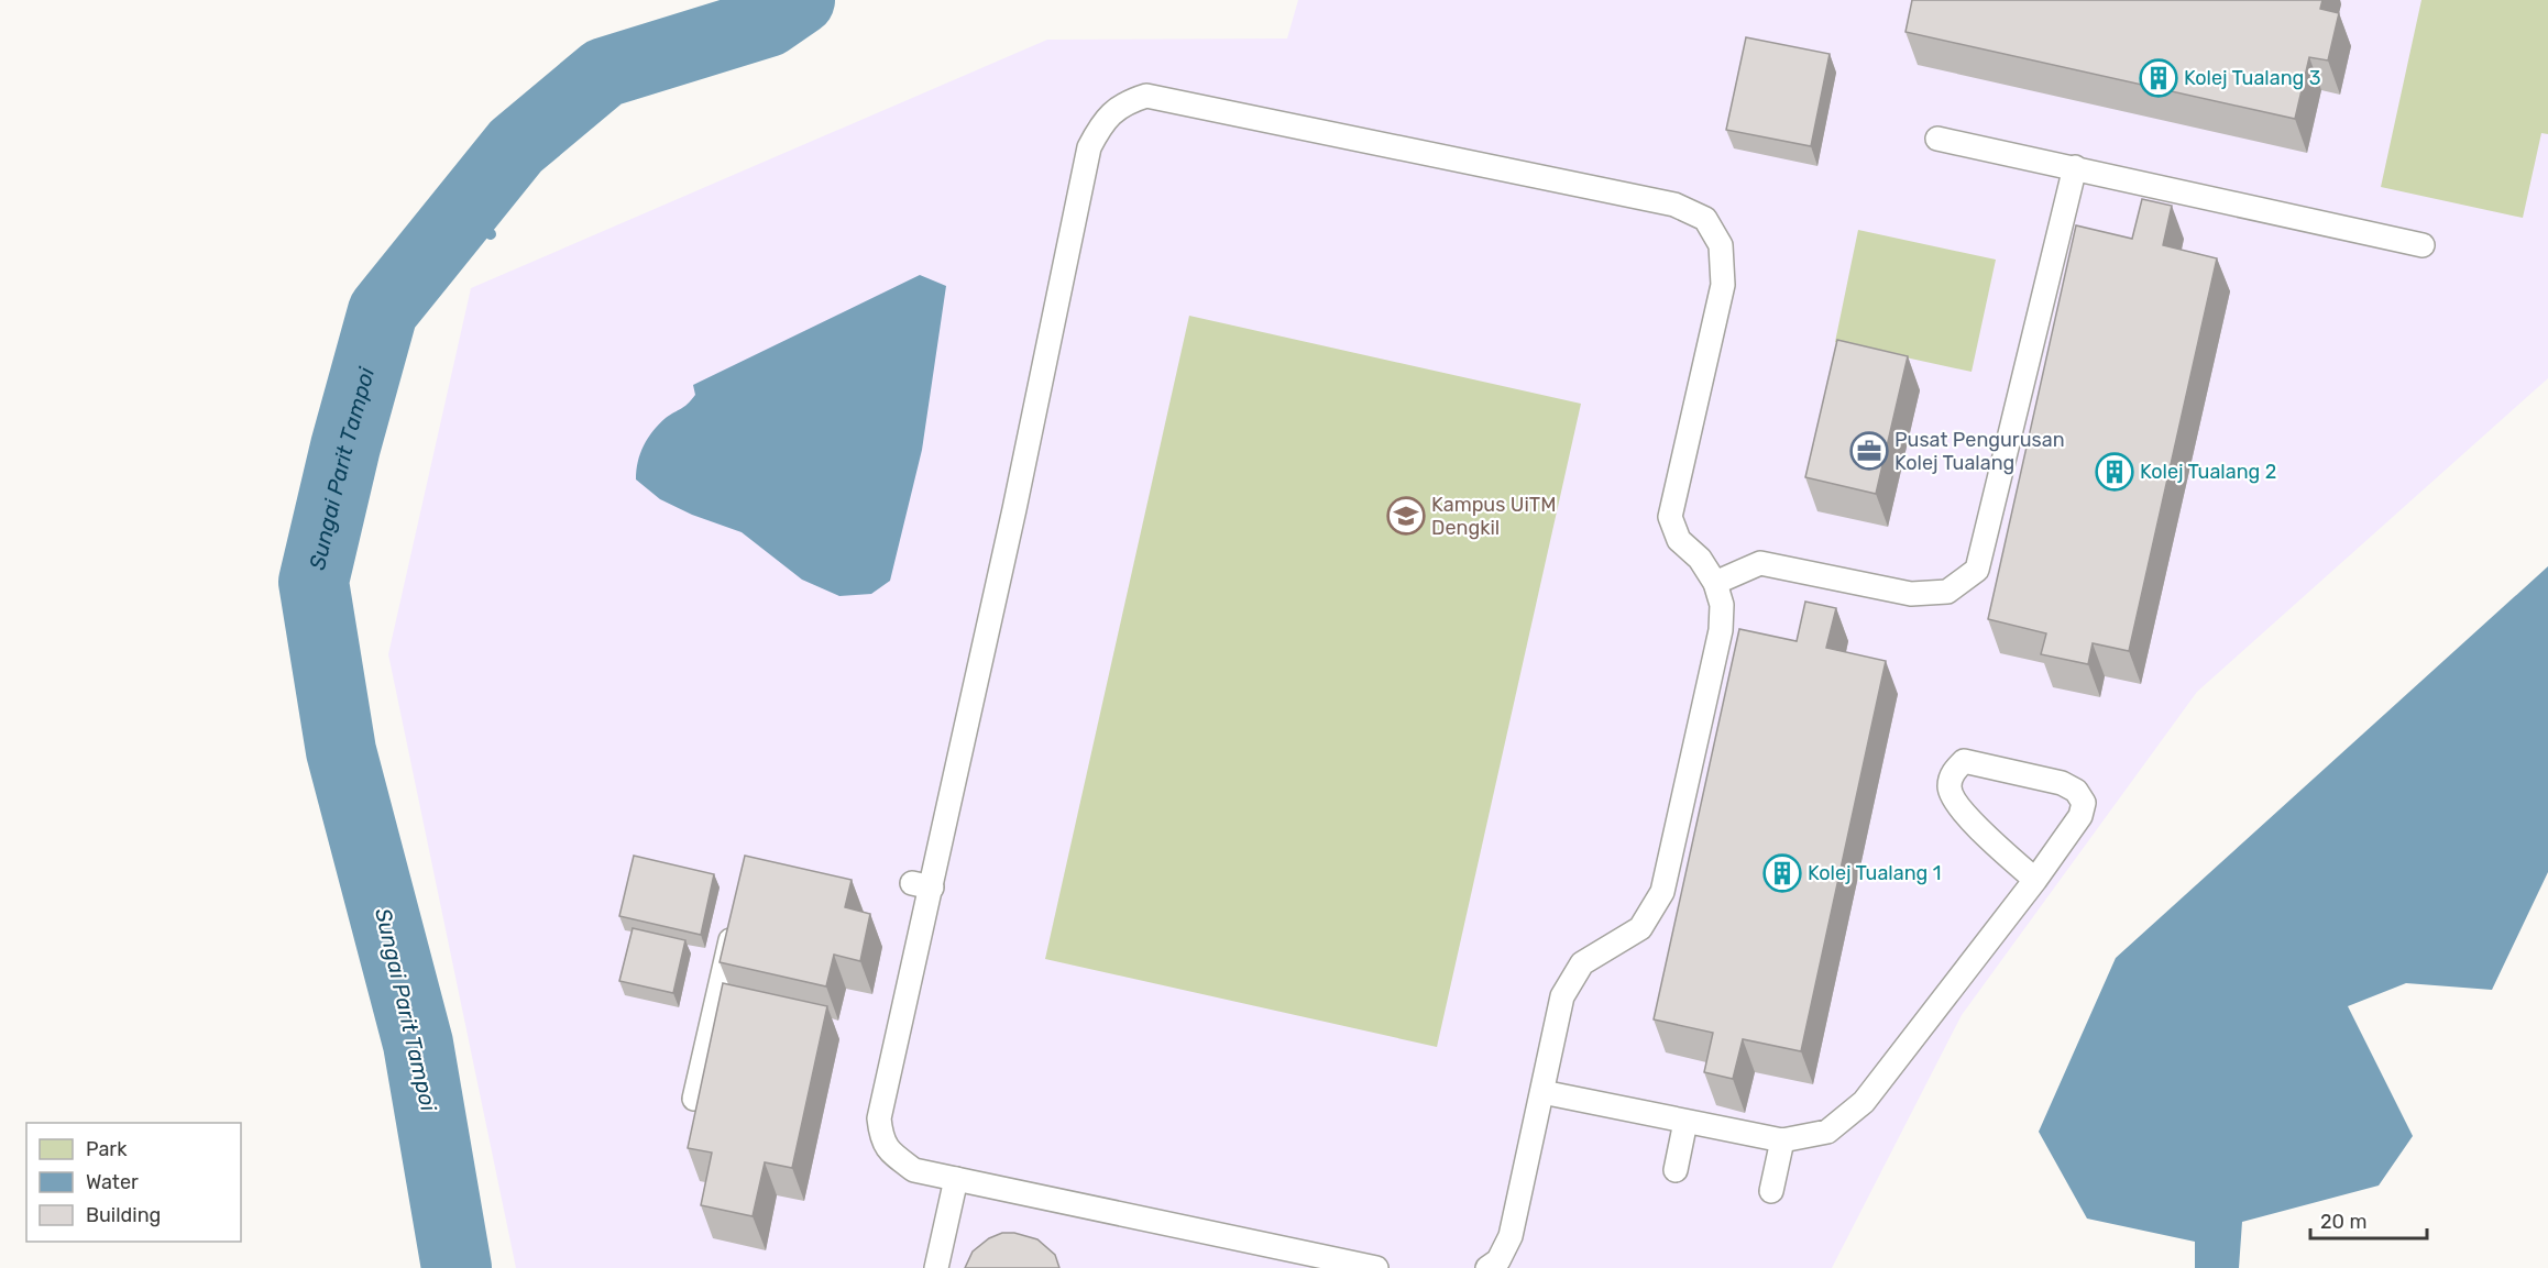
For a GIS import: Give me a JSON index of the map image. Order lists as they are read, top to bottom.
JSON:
{
  "water": ["Sungai Parit Tampoi"],
  "places": {
    "building": ["Kolej Tualang 3", "Kolej Tualang 2", "Kolej Tualang 1"],
    "office": ["Pusat Pengurusan Kolej Tualang"],
    "school or university": ["Kampus UiTM Dengkil"]
  },
  "legend": ["Park", "Water", "Building"],
  "scale_bar": "20 m"
}
